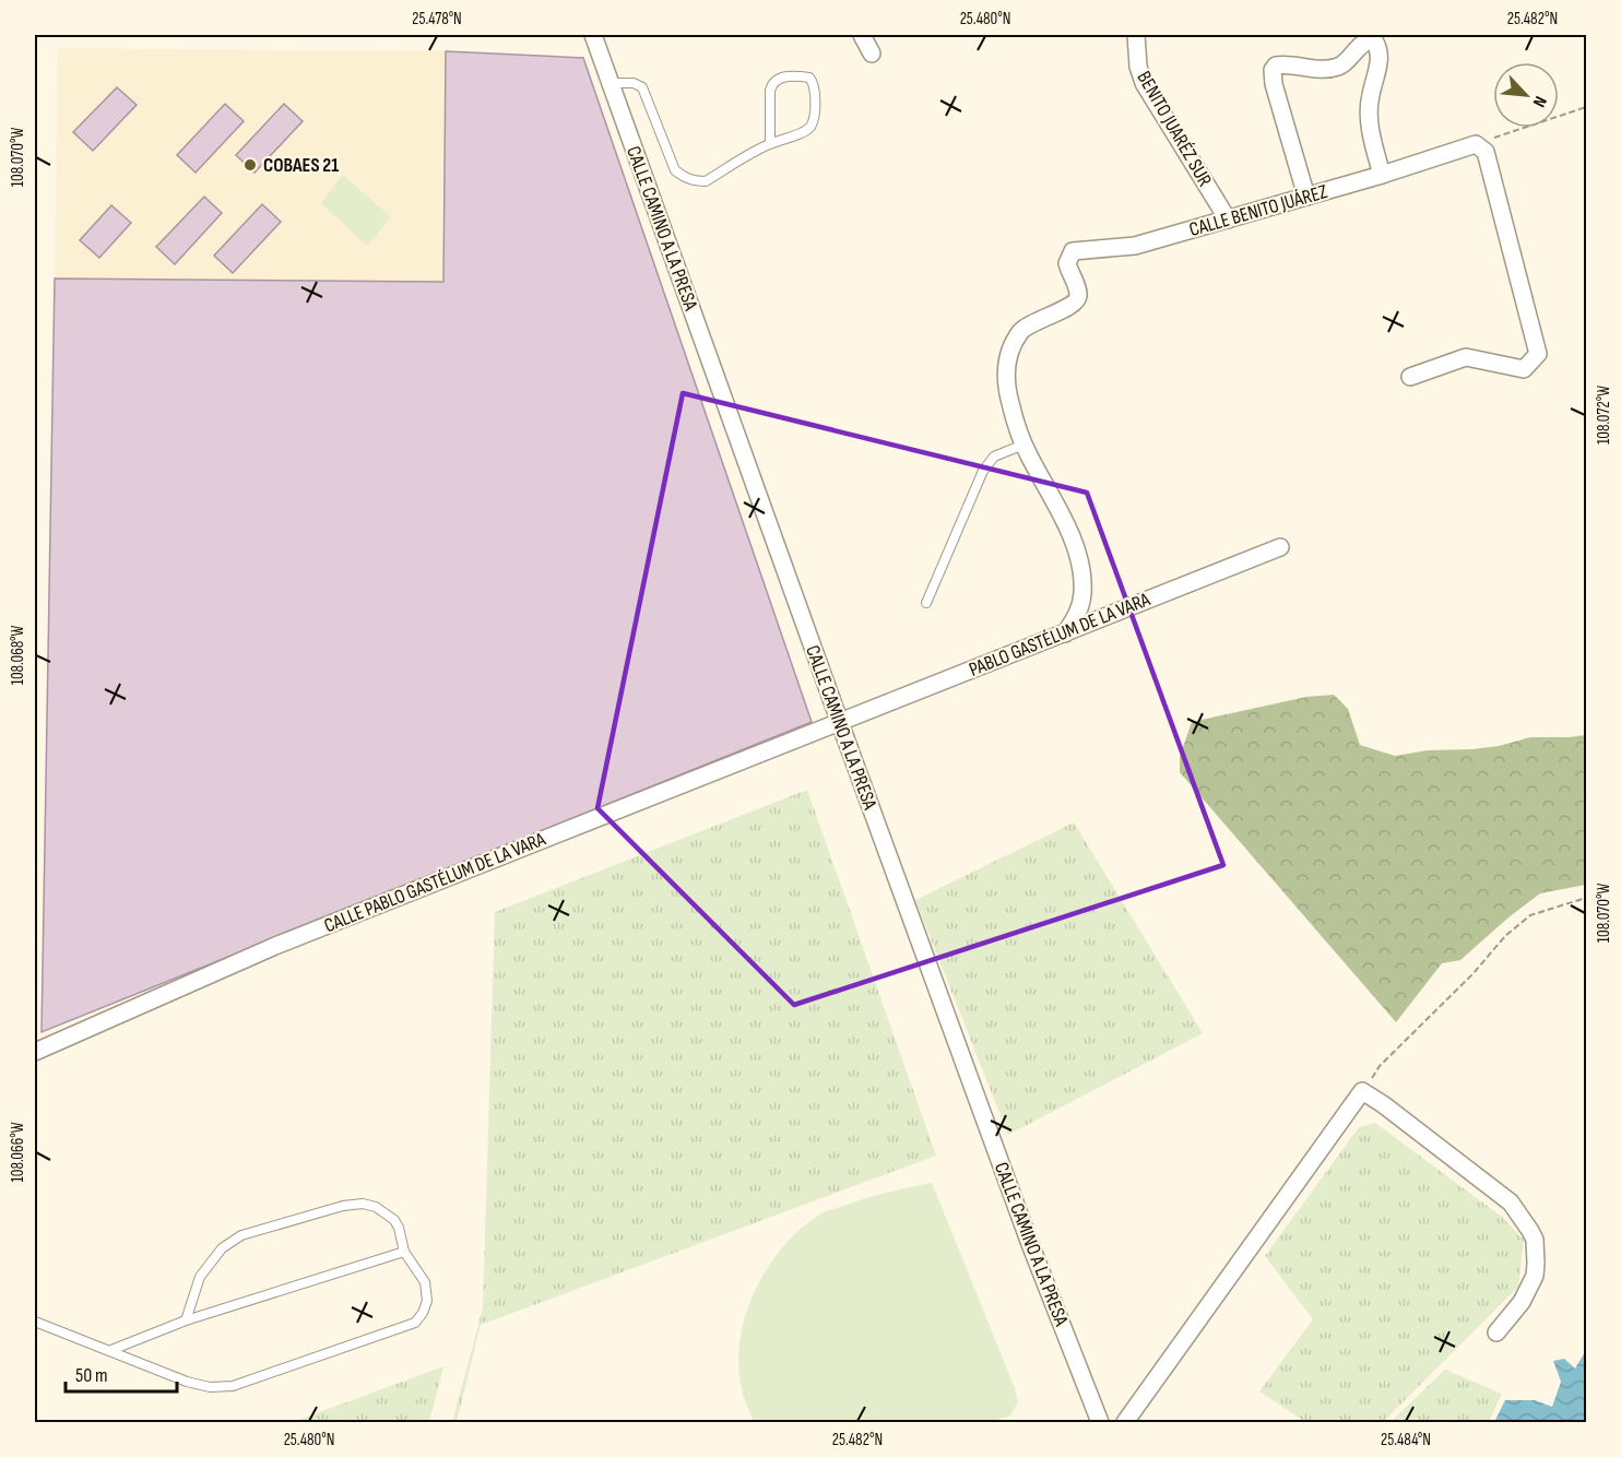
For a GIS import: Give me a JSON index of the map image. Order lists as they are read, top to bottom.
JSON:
{
  "streets": {
    "street": [
      "BENITO JUARÉZ SUR",
      "CALLE BENITO JUÁREZ",
      "CALLE CAMINO A LA PRESA",
      "PABLO GASTÉLUM DE LA VARA",
      "CALLE PABLO GASTÉLUM DE LA VARA"
    ]
  },
  "crossings": [
    ["BENITO JUARÉZ SUR", "CALLE BENITO JUÁREZ"],
    ["CALLE CAMINO A LA PRESA", "PABLO GASTÉLUM DE LA VARA"],
    ["CALLE CAMINO A LA PRESA", "CALLE PABLO GASTÉLUM DE LA VARA"],
    ["PABLO GASTÉLUM DE LA VARA", "CALLE PABLO GASTÉLUM DE LA VARA"]
  ],
  "places": ["COBAES 21"],
  "scale_bar": "50 m",
  "north": "bottom right",
  "coordinates": [
    "25.478°N",
    "25.480°N",
    "25.482°N",
    "108.070°W",
    "108.072°W",
    "108.068°W",
    "108.066°W",
    "25.484°N"
  ]
}
